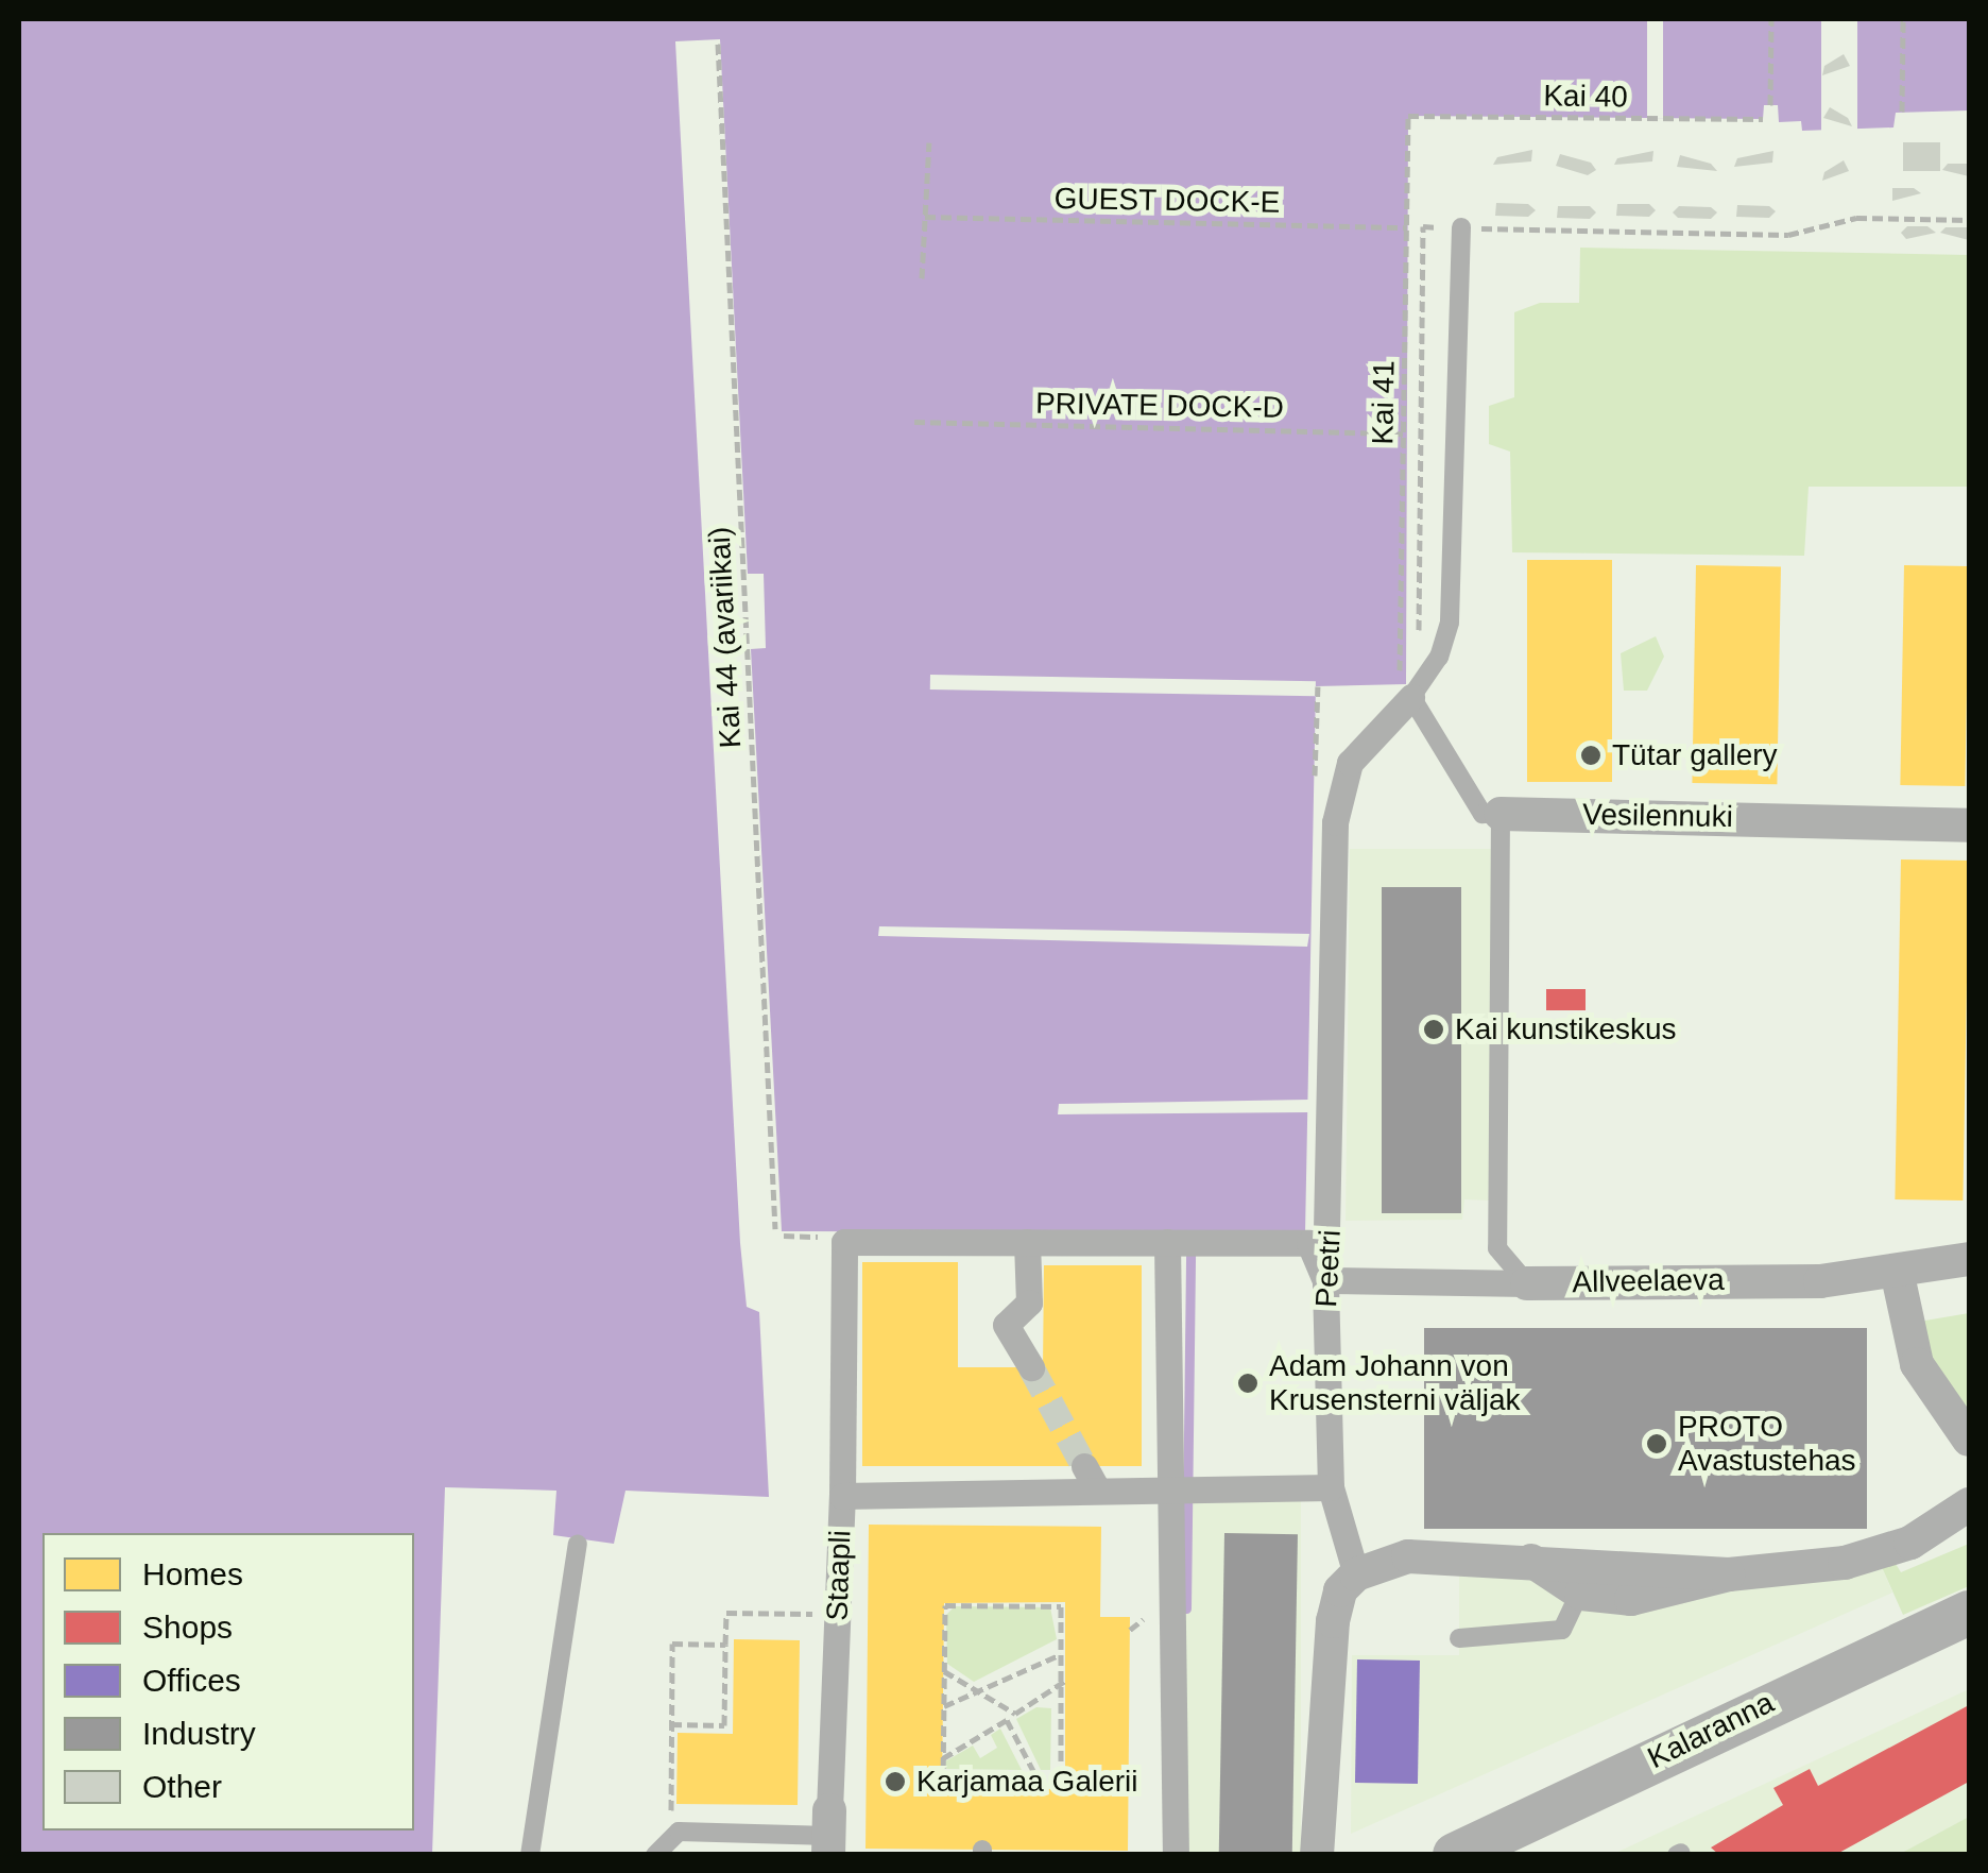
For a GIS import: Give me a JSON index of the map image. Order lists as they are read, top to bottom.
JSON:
{
  "streets": {
    "street": [
      "Vesilennuki",
      "Peetri",
      "Allveelaeva",
      "Staapli",
      "Kalaranna"
    ],
    "path": [
      "Kai 40",
      "GUEST DOCK-E",
      "Kai 41",
      "PRIVATE DOCK-D",
      "Kai 44 (avariikai)"
    ]
  },
  "crossings": [
    ["Kai 40", "Kai 41"],
    ["GUEST DOCK-E", "Kai 41"],
    ["Kai 41", "PRIVATE DOCK-D"],
    ["Kai 41", "Peetri"],
    ["Peetri", "Allveelaeva"],
    ["Peetri", "Staapli"]
  ],
  "places": [
    "Tütar gallery",
    "Kai kunstikeskus",
    "Adam Johann von Krusensterni väljak",
    "PROTO Avastustehas",
    "Karjamaa Galerii"
  ],
  "legend": [
    "Homes",
    "Shops",
    "Offices",
    "Industry",
    "Other"
  ]
}
